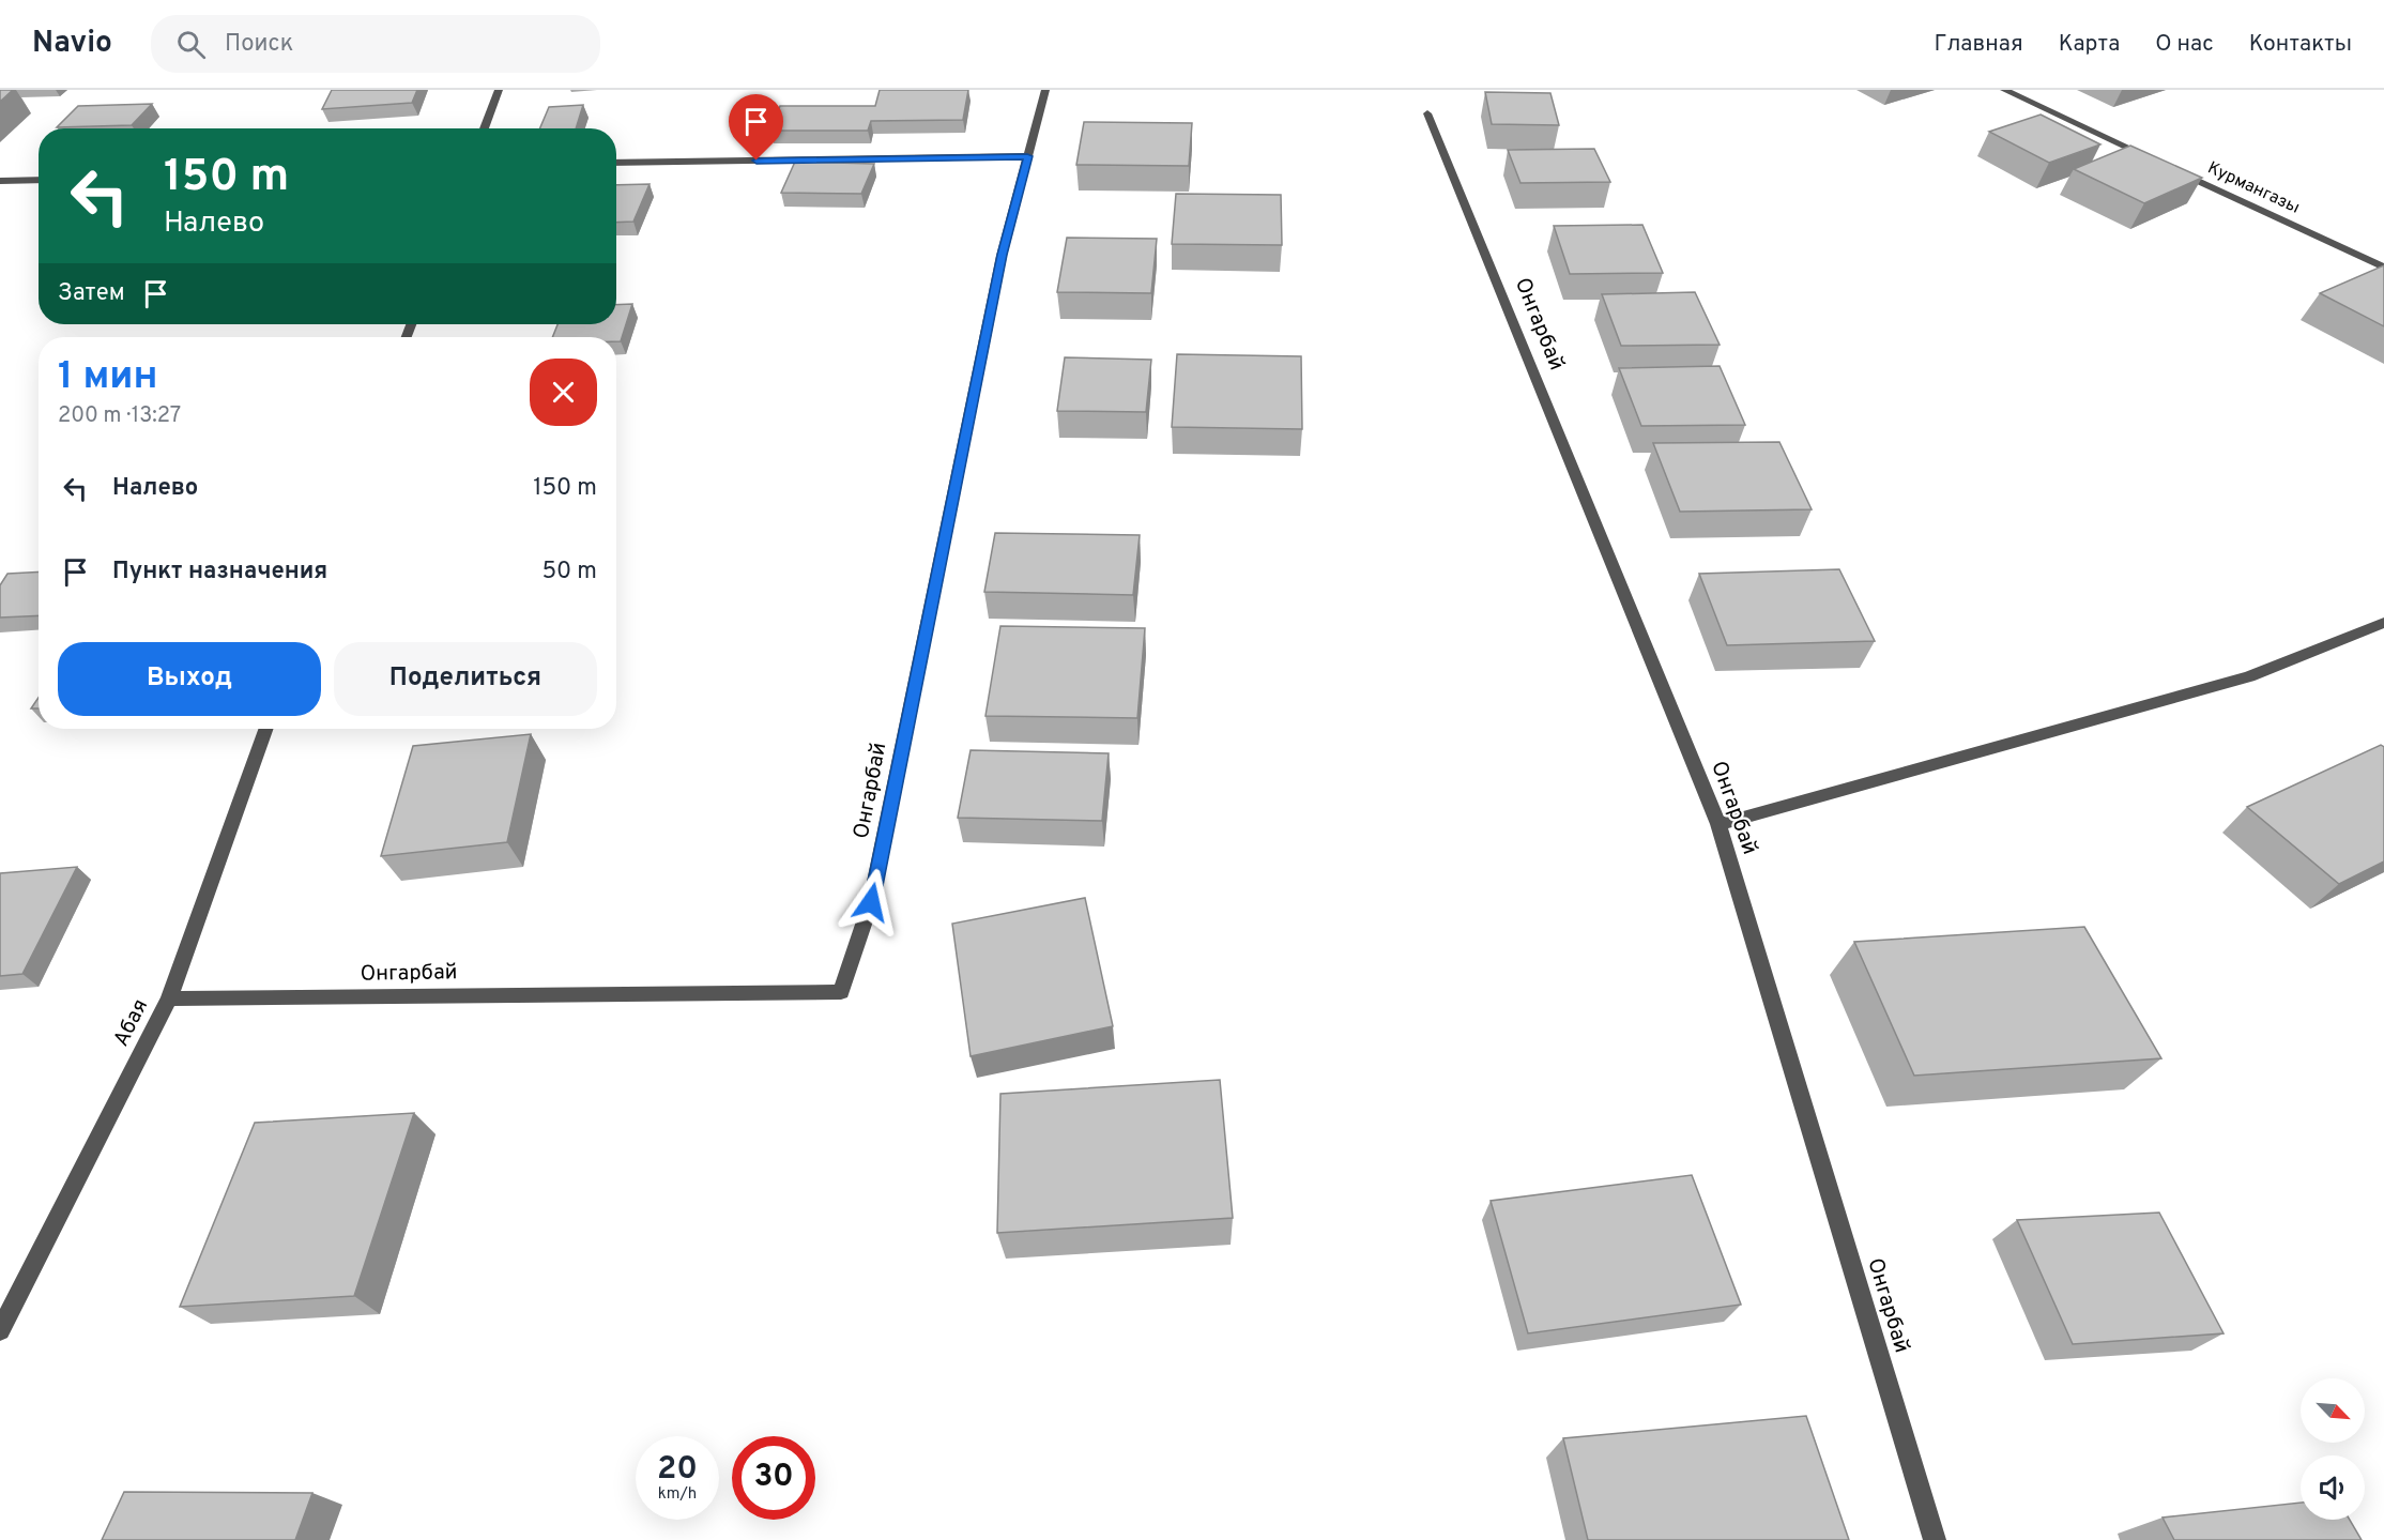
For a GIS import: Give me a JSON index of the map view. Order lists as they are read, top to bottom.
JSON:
{
  "streets": {
    "street": ["Курмангазы", "Онгарбай", "Абая"]
  },
  "crossings": [
    ["Онгарбай", "Абая"]
  ],
  "north": "bottom right",
  "page": {
    "header": "Navio",
    "search": "Поиск",
    "nav": [
      "Главная",
      "Карта",
      "О нас",
      "Контакты"
    ],
    "turn": ["150 m", "Налево"],
    "then": "Затем",
    "heading": ["1 мин", "200 m · 13:27"],
    "list": [
      {
        "name": "Налево",
        "value": "150 m"
      },
      {
        "name": "Пункт назначения",
        "value": "50 m"
      }
    ],
    "buttons": ["Выход", "Поделиться"],
    "speed": "20 km/h",
    "limit": "30"
  }
}
